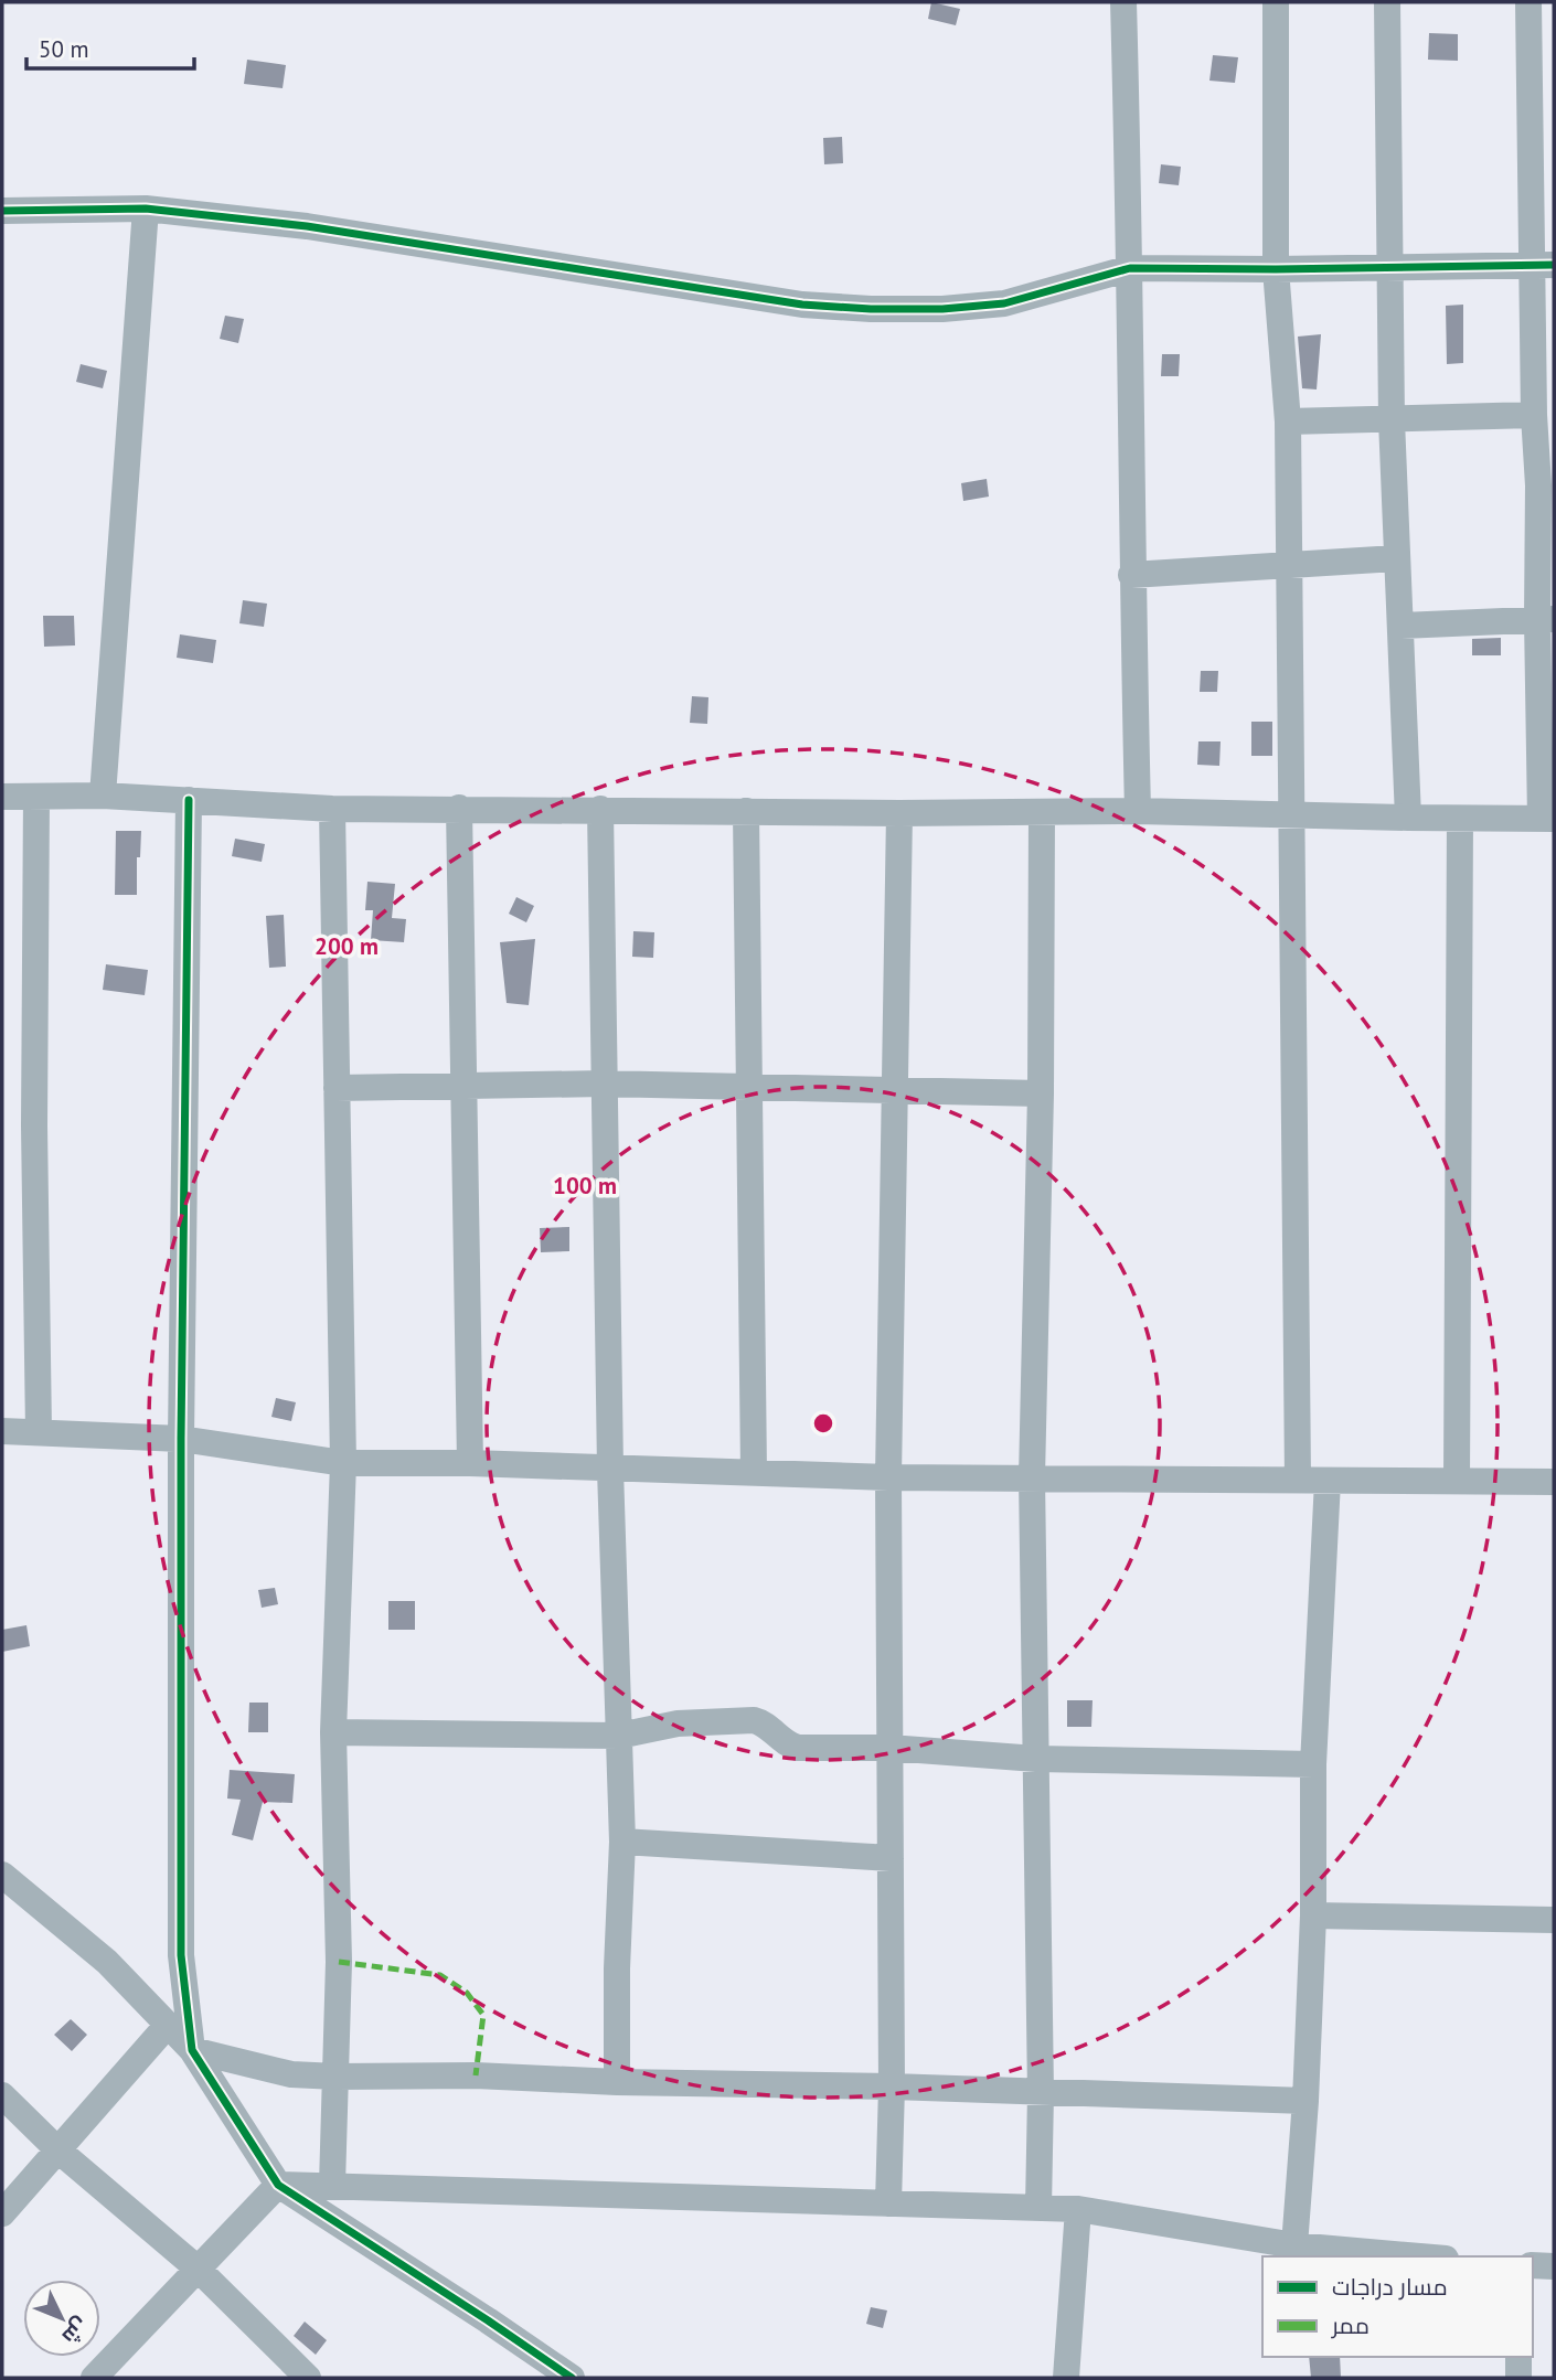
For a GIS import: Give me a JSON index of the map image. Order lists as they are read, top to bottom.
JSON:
{
  "legend": ["مسار دراجات", "ممر"],
  "scale_bar": "50 m",
  "north": "bottom right",
  "rings": ["200 m", "100 m"]
}
